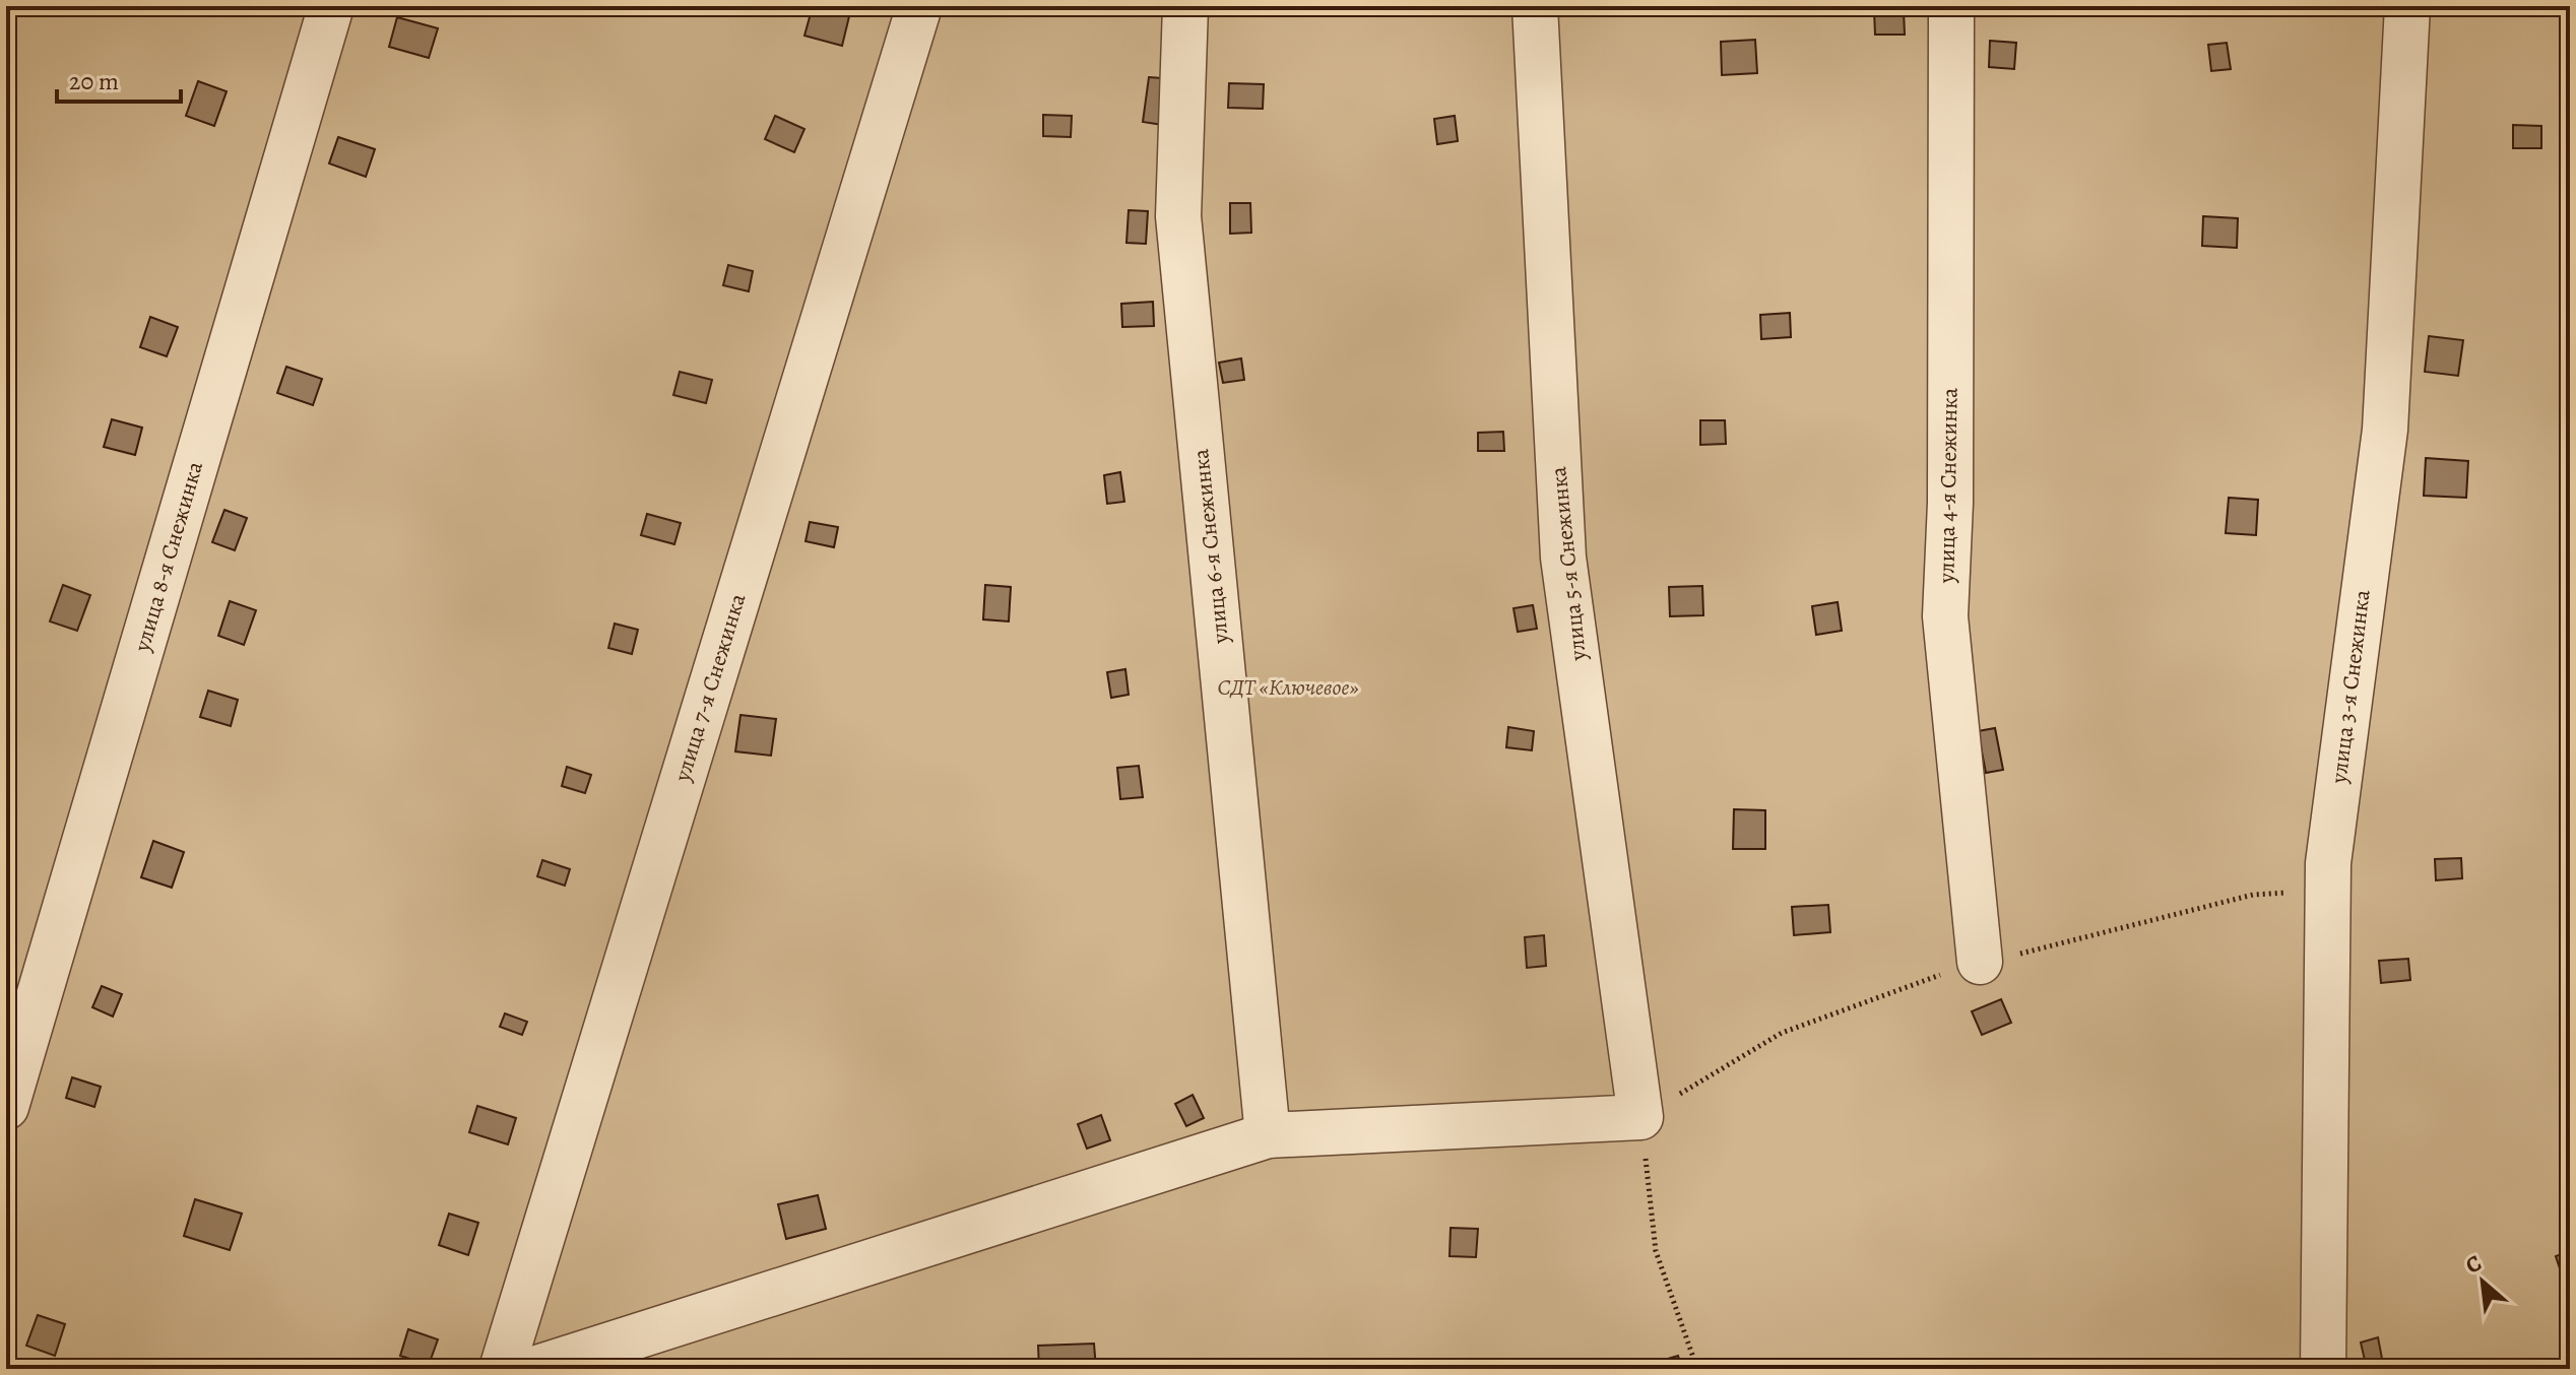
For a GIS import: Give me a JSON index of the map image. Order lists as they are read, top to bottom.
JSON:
{
  "streets": {
    "lane": [
      "улица 4-я Снежинка",
      "улица 6-я Снежинка",
      "улица 8-я Снежинка",
      "улица 5-я Снежинка",
      "улица 3-я Снежинка",
      "улица 7-я Снежинка"
    ]
  },
  "parks": ["СДТ «Ключевое»"],
  "scale_bar": "20 m",
  "north": "top left"
}
